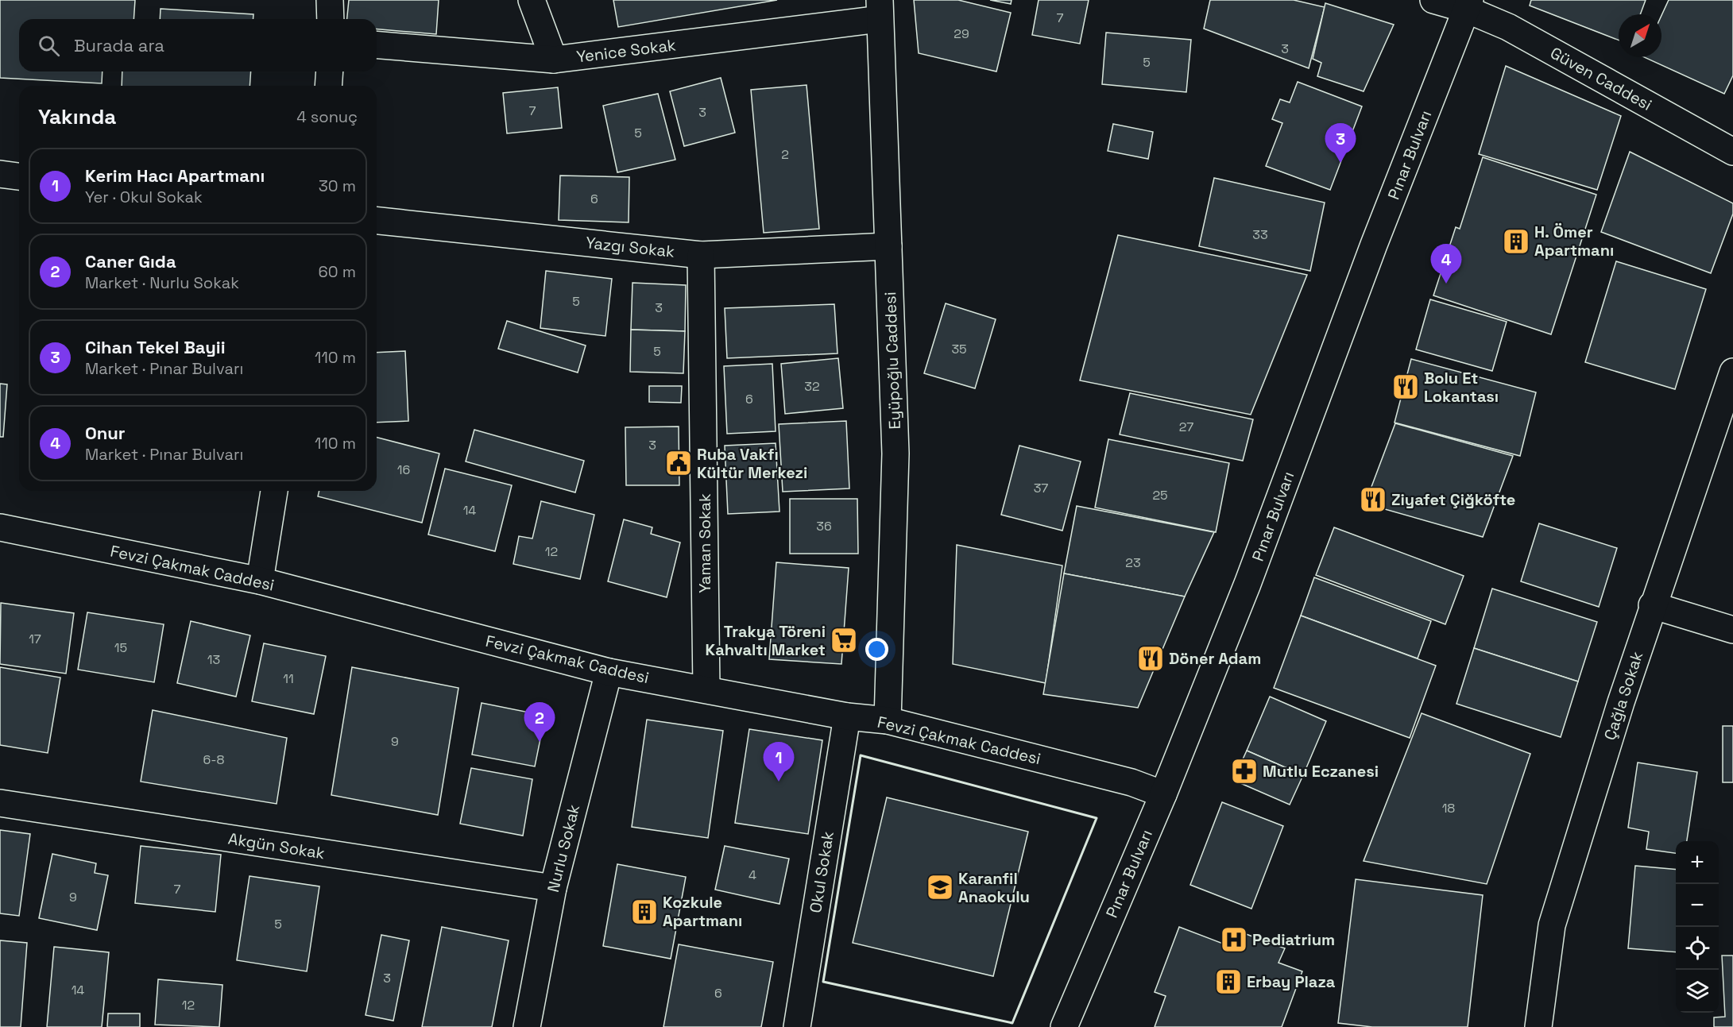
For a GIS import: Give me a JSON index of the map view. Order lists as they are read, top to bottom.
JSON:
{
  "streets": {
    "street": [
      "Yenice Sokak",
      "Güven Caddesi",
      "Pınar Bulvarı",
      "Yazgı Sokak",
      "Eyüpoğlu Caddesi",
      "Yaman Sokak",
      "Fevzi Çakmak Caddesi",
      "Çağla Sokak",
      "Akgün Sokak",
      "Nurlu Sokak",
      "Okul Sokak"
    ]
  },
  "crossings": [
    ["Yenice Sokak", "Eyüpoğlu Caddesi"],
    ["Güven Caddesi", "Pınar Bulvarı"],
    ["Pınar Bulvarı", "Fevzi Çakmak Caddesi"],
    ["Yazgı Sokak", "Eyüpoğlu Caddesi"],
    ["Yazgı Sokak", "Yaman Sokak"],
    ["Eyüpoğlu Caddesi", "Fevzi Çakmak Caddesi"],
    ["Yaman Sokak", "Fevzi Çakmak Caddesi"],
    ["Fevzi Çakmak Caddesi", "Nurlu Sokak"],
    ["Fevzi Çakmak Caddesi", "Okul Sokak"],
    ["Akgün Sokak", "Nurlu Sokak"]
  ],
  "places": {
    "building": ["H. Ömer Apartmanı", "Kozkule Apartmanı", "Erbay Plaza"],
    "restaurant": ["Bolu Et Lokantası", "Ziyafet Çiğköfte", "Döner Adam"],
    "public building": ["Ruba Vakfı Kültür Merkezi"],
    "supermarket": ["Trakya Töreni Kahvaltı Market"],
    "pharmacy": ["Mutlu Eczanesi"],
    "school or university": ["Karanfil Anaokulu"],
    "hospital": ["Pediatrium"]
  },
  "house_numbers": [
    "7",
    "29",
    "3",
    "5",
    "7",
    "3",
    "5",
    "2",
    "6",
    "33",
    "5",
    "3",
    "35",
    "5",
    "32",
    "6",
    "27",
    "3",
    "16",
    "37",
    "25",
    "14",
    "36",
    "12",
    "23",
    "17",
    "15",
    "13",
    "11",
    "9",
    "6-8",
    "18",
    "4",
    "7",
    "9",
    "5",
    "3",
    "14",
    "6",
    "12"
  ],
  "north": "top right",
  "page": {
    "search": "Burada ara",
    "heading": ["Yakında", "4 sonuç"],
    "pins": [
      "3",
      "4",
      "2",
      "1"
    ],
    "list": [
      {
        "mark": "1",
        "name": "Kerim Hacı Apartmanı",
        "note": "Yer · Okul Sokak",
        "value": "30 m"
      },
      {
        "mark": "2",
        "name": "Caner Gıda",
        "note": "Market · Nurlu Sokak",
        "value": "60 m"
      },
      {
        "mark": "3",
        "name": "Cihan Tekel Bayii",
        "note": "Market · Pınar Bulvarı",
        "value": "110 m"
      },
      {
        "mark": "4",
        "name": "Onur",
        "note": "Market · Pınar Bulvarı",
        "value": "110 m"
      }
    ],
    "map_buttons": ["+", "−"]
  }
}
